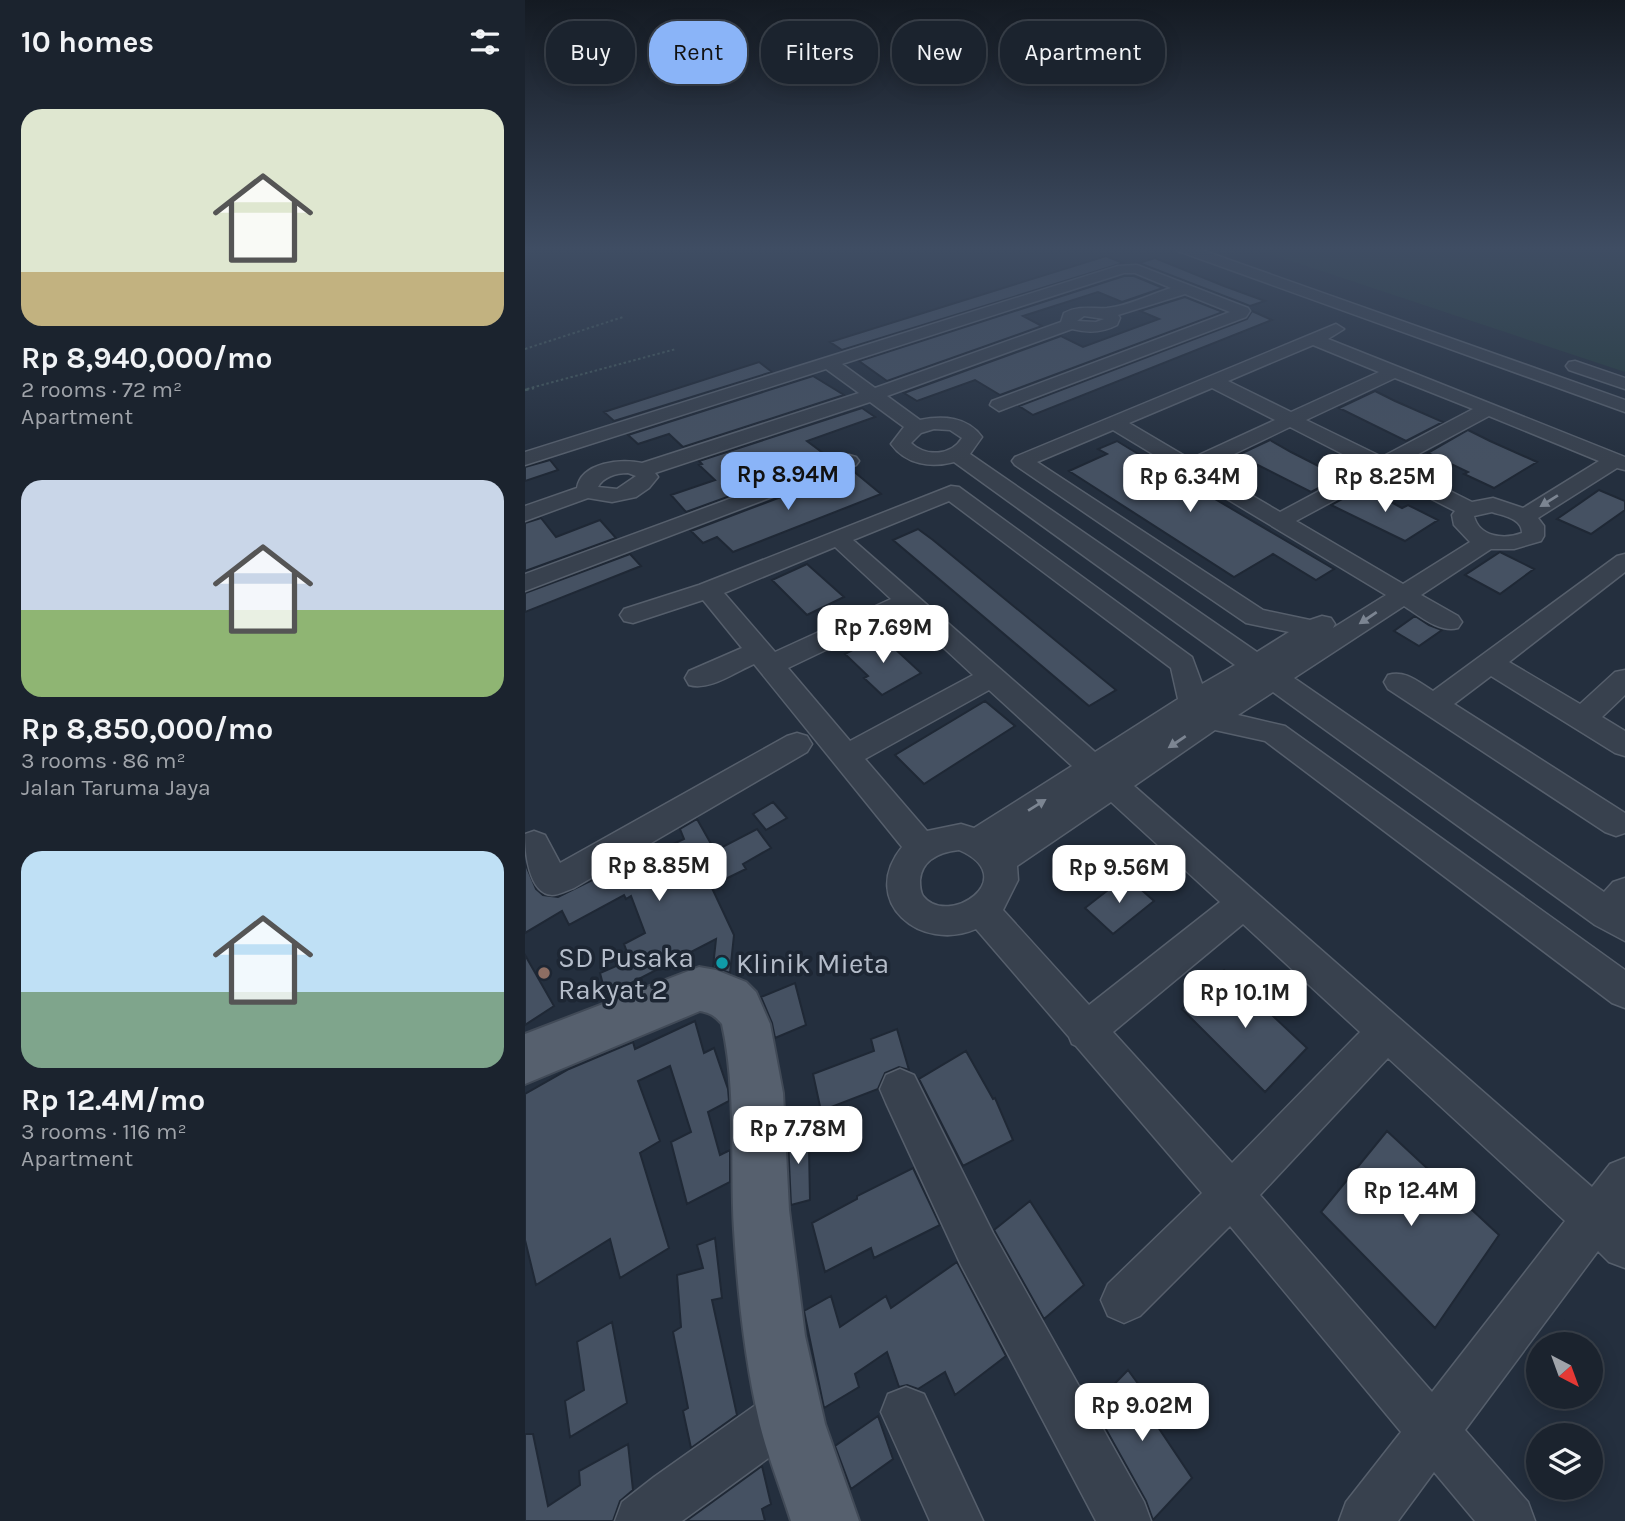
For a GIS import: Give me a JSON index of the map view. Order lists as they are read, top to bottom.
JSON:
{
  "places": ["Klinik Mieta", "SD Pusaka Rakyat 2"],
  "north": "bottom right",
  "page": {
    "heading": "10 homes",
    "chip": [
      "Buy",
      "Rent",
      "Filters",
      "New",
      "Apartment"
    ],
    "list": [
      {
        "name": "Rp 8,940,000/mo",
        "note": "2 rooms · 72 m² · Apartment"
      },
      {
        "name": "Rp 8,850,000/mo",
        "note": "3 rooms · 86 m² · Jalan Taruma Jaya"
      },
      {
        "name": "Rp 12.4M/mo",
        "note": "3 rooms · 116 m² · Apartment"
      }
    ],
    "price": [
      "Rp 8.94M",
      "Rp 6.34M",
      "Rp 8.25M",
      "Rp 7.69M",
      "Rp 8.85M",
      "Rp 9.56M",
      "Rp 10.1M",
      "Rp 7.78M",
      "Rp 12.4M",
      "Rp 9.02M"
    ]
  }
}
